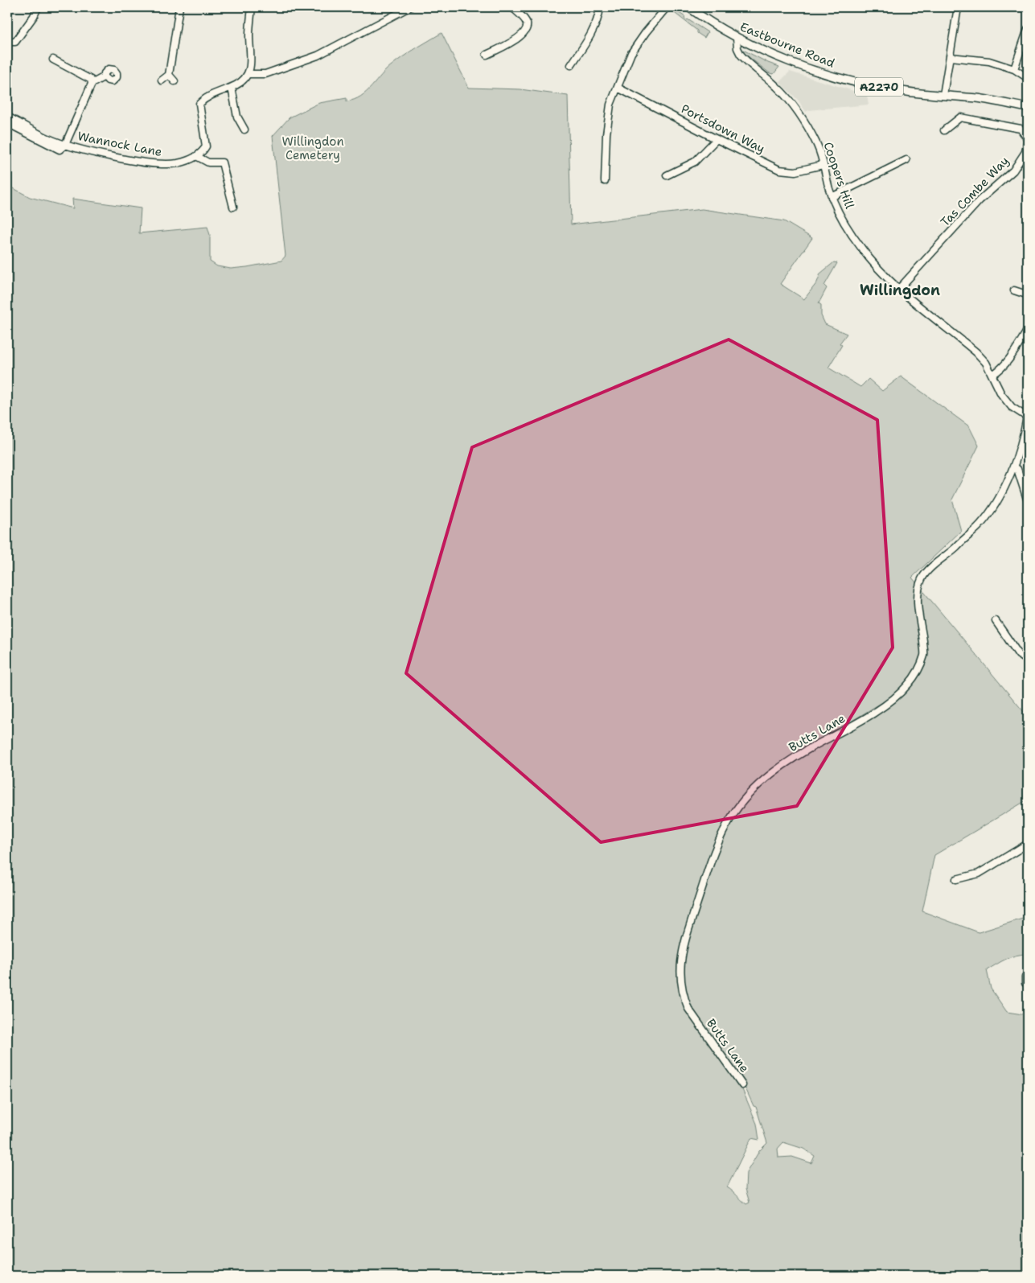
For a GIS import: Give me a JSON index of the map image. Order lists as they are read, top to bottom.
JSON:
{
  "streets": {
    "main road": ["Eastbourne Road", "A2270"],
    "street": [
      "Portsdown Way",
      "Wannock Lane",
      "Coopers Hill",
      "Tas Combe Way",
      "Butts Lane"
    ]
  },
  "crossings": [
    ["Eastbourne Road", "Coopers Hill"],
    ["Portsdown Way", "Coopers Hill"],
    ["Coopers Hill", "Tas Combe Way"],
    ["Coopers Hill", "Butts Lane"]
  ],
  "districts": ["Willingdon"],
  "parks": ["Willingdon Cemetery"]
}
